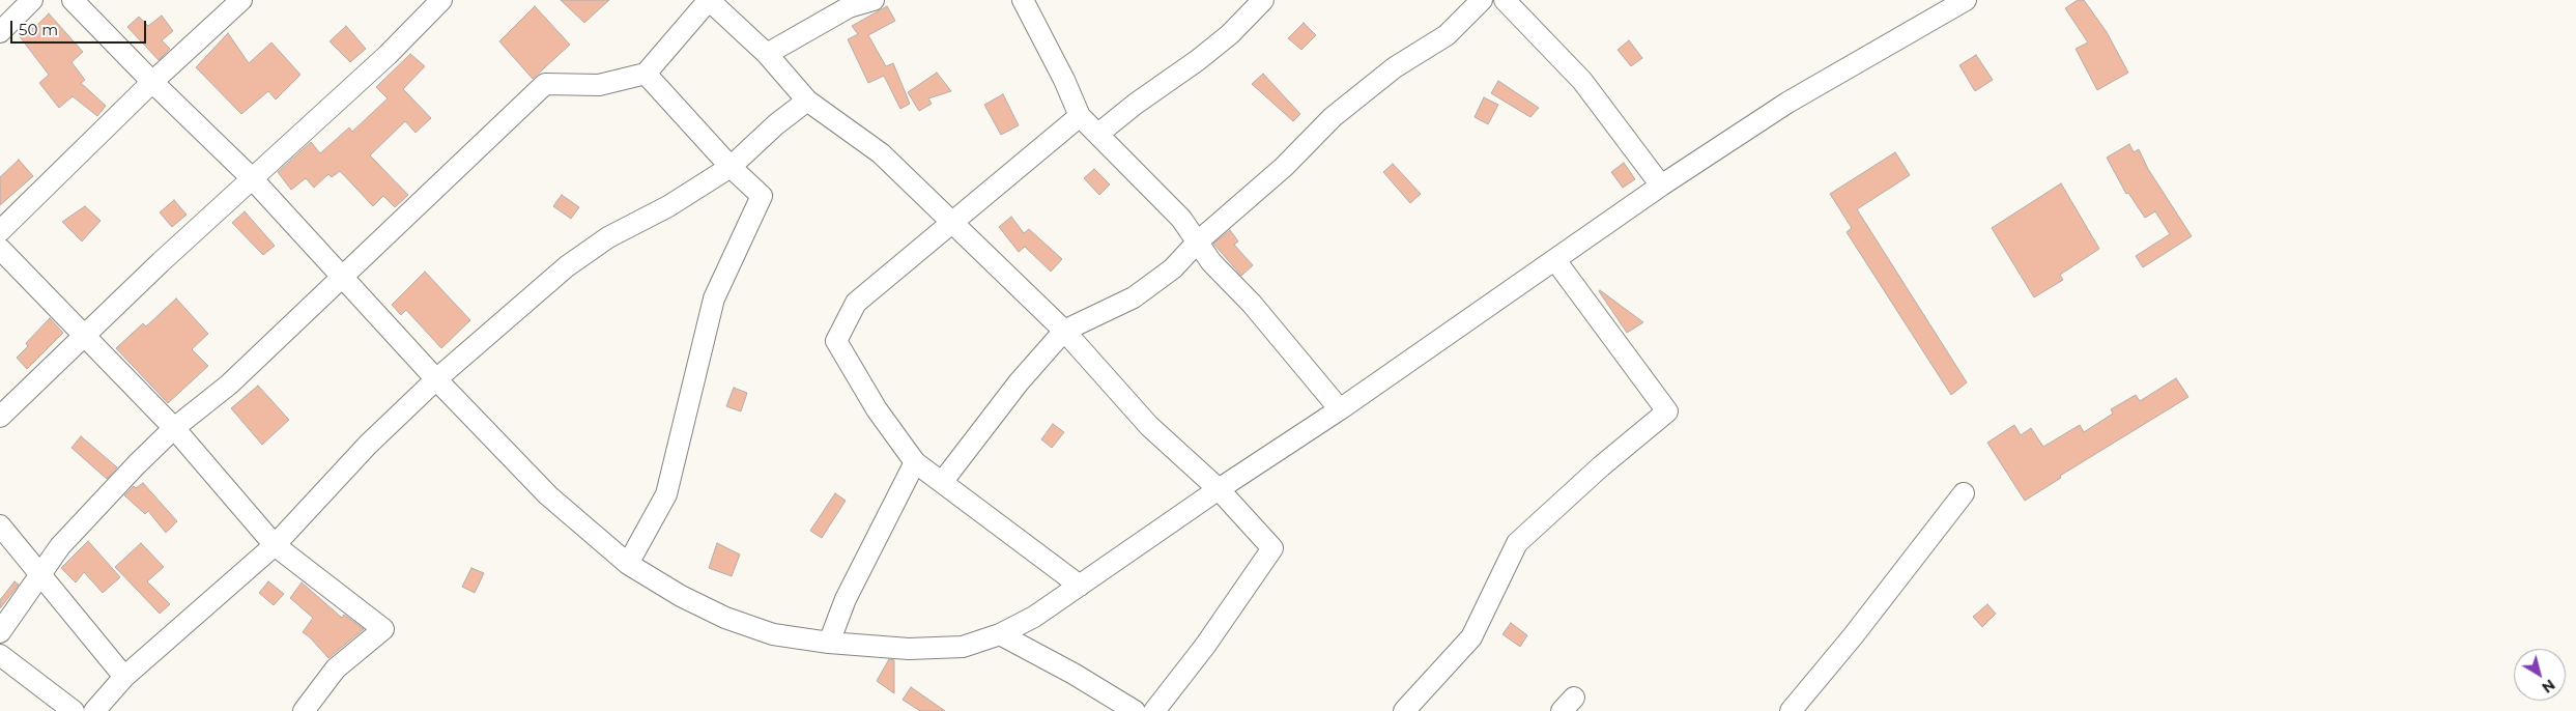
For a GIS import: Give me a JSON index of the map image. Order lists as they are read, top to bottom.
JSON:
{
  "scale_bar": "50 m",
  "north": "bottom right"
}
